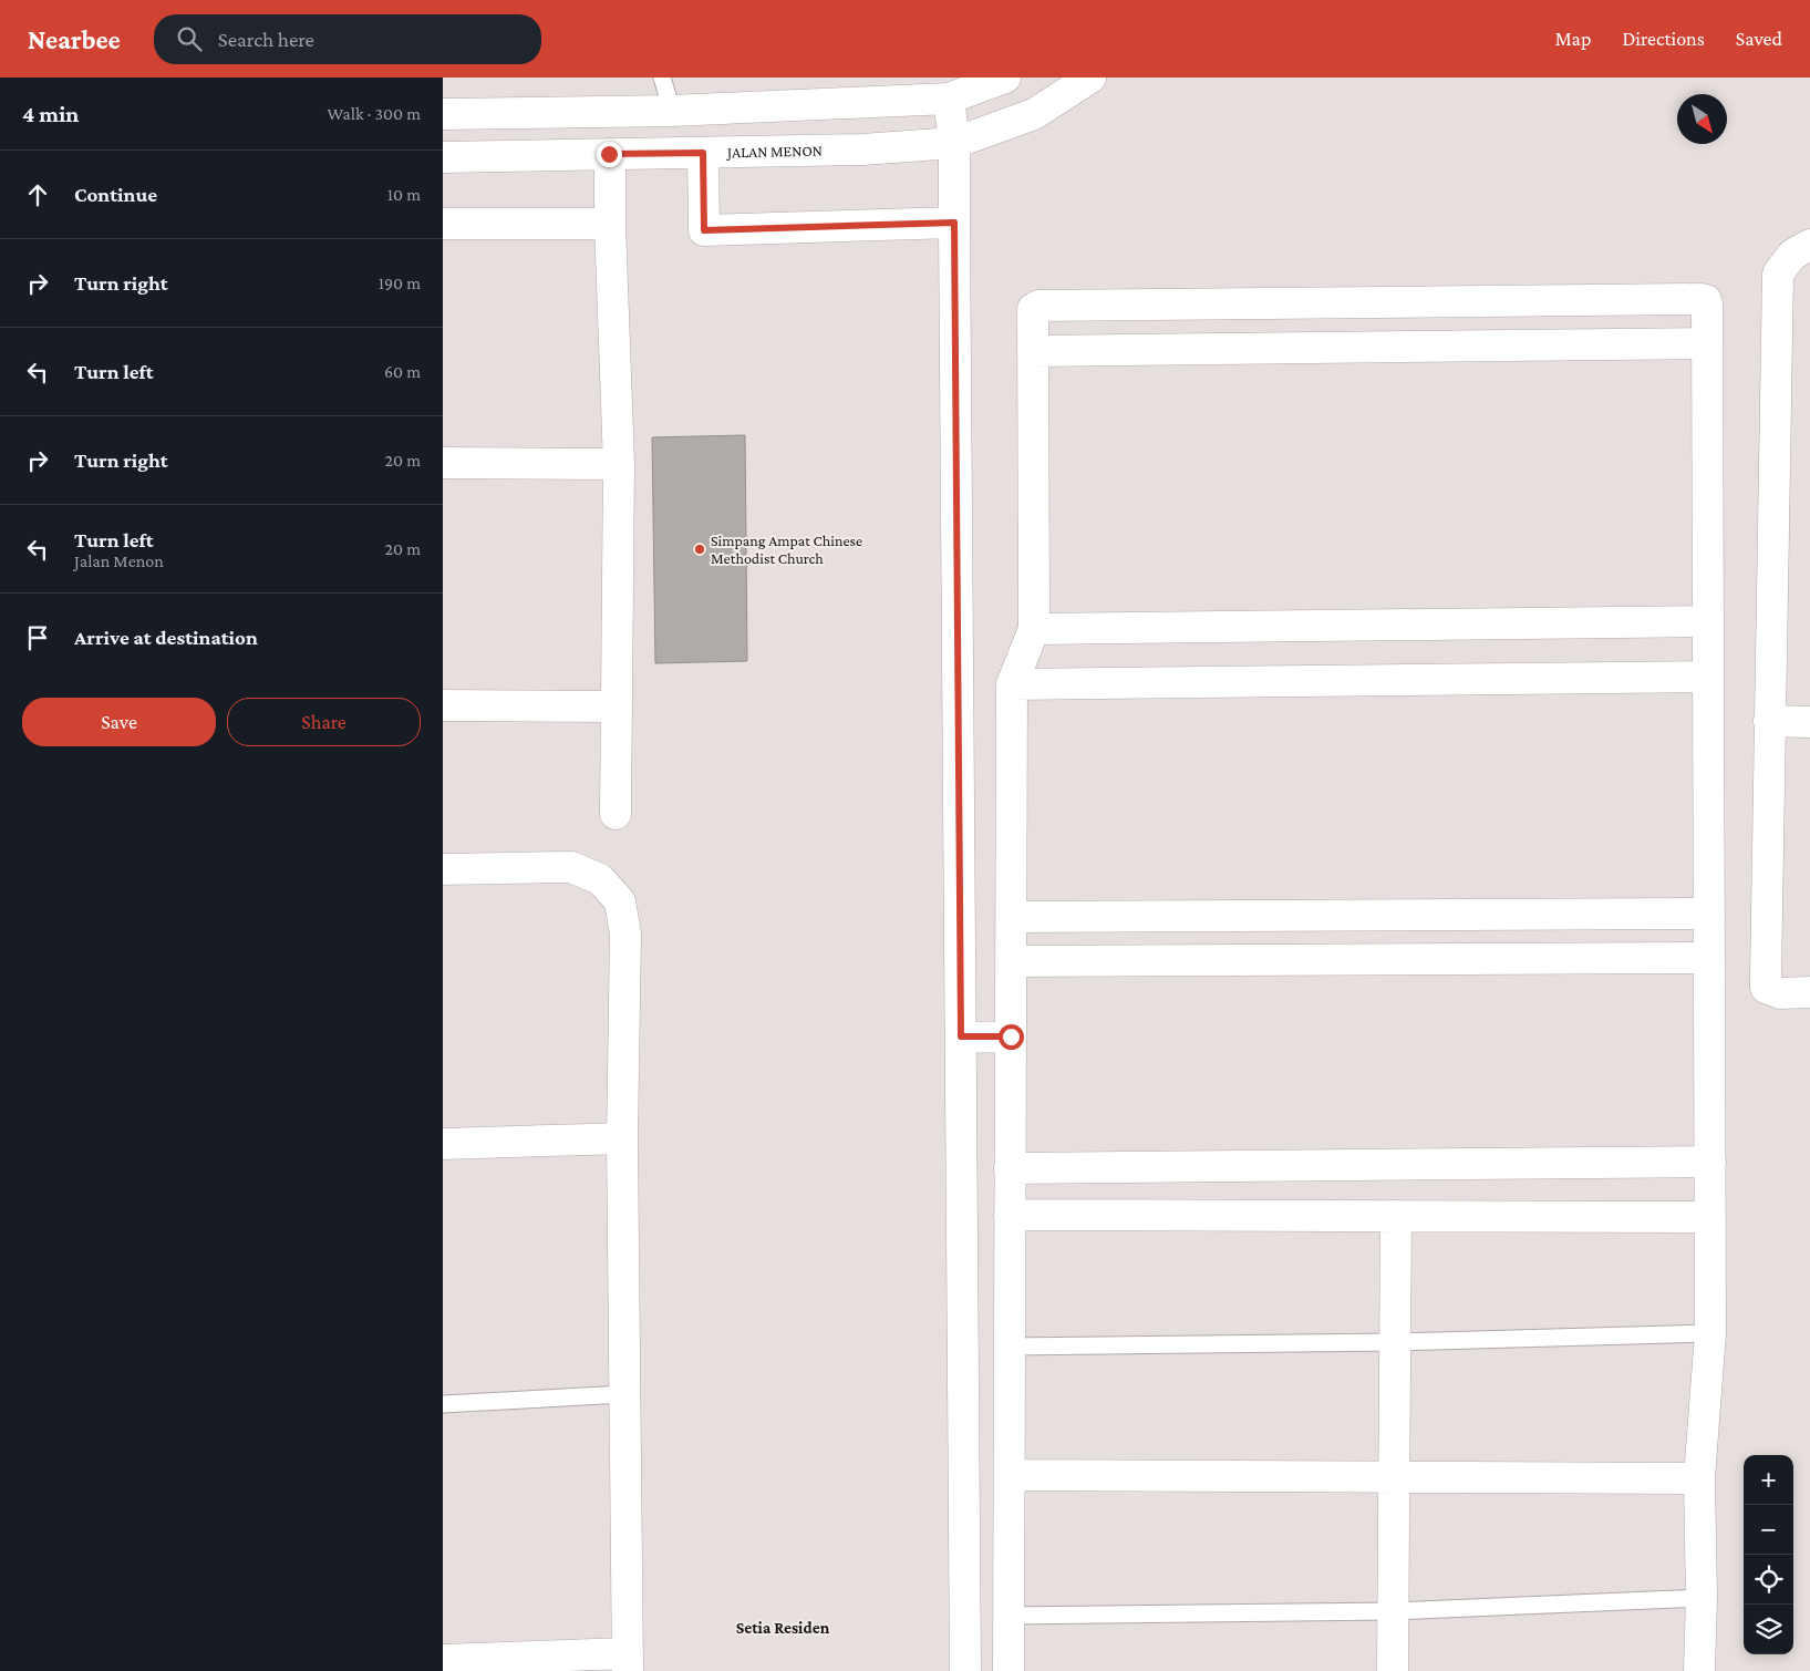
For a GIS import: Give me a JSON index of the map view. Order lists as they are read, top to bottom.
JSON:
{
  "streets": {
    "street": ["JALAN MENON"]
  },
  "districts": ["Setia Residen"],
  "places": ["Simpang Ampat Chinese Methodist Church"],
  "north": "bottom right",
  "page": {
    "header": "Nearbee",
    "search": "Search here",
    "nav": ["Map", "Directions", "Saved"],
    "heading": ["4 min", "Walk · 300 m"],
    "list": [
      ["Continue", "10 m"],
      ["Turn right", "190 m"],
      ["Turn left", "60 m"],
      ["Turn right", "20 m"],
      ["Turn left", "Jalan Menon", "20 m"],
      "Arrive at destination"
    ],
    "buttons": ["Save", "Share"],
    "map_buttons": ["+", "−"]
  }
}
